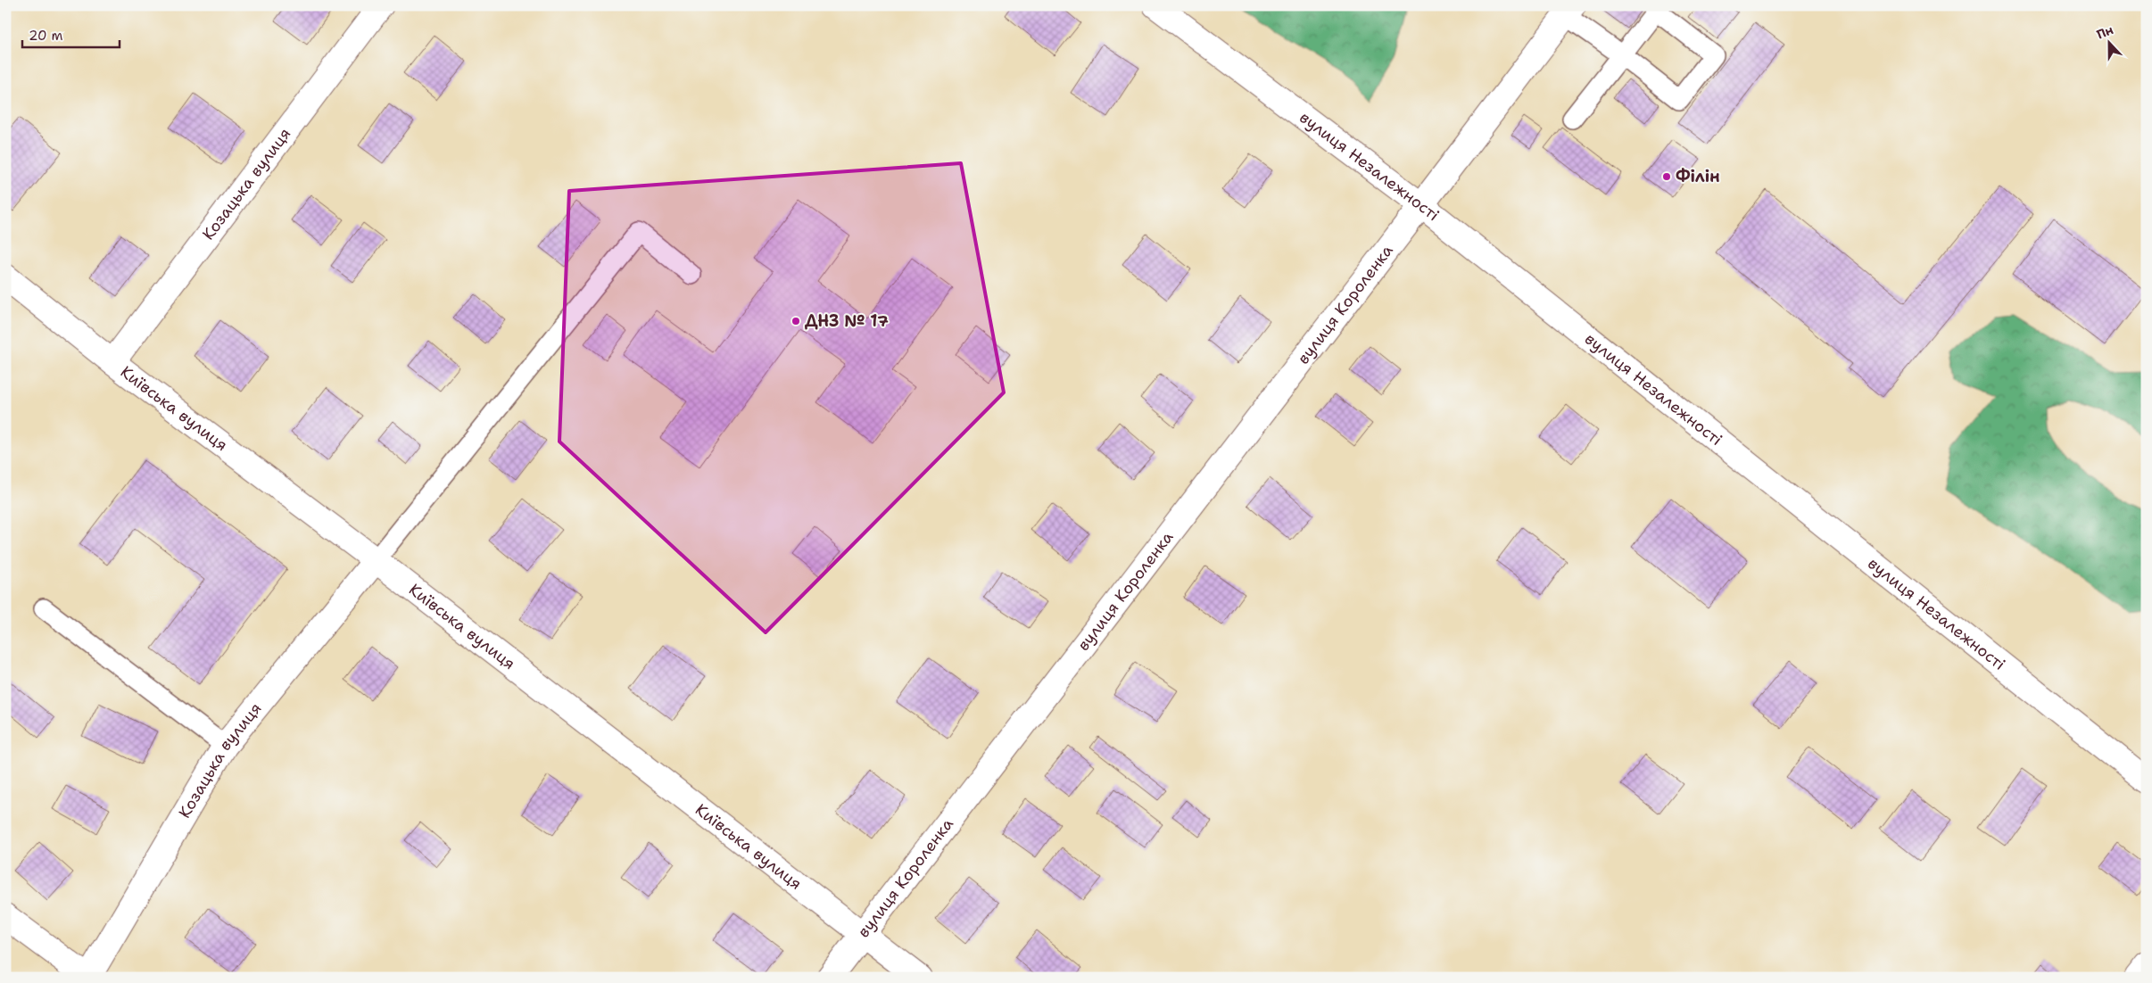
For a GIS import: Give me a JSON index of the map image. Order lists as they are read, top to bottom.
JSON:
{
  "streets": {
    "street": [
      "вулиця Незалежності",
      "Козацька вулиця",
      "вулиця Короленка",
      "Київська вулиця"
    ]
  },
  "crossings": [
    ["вулиця Незалежності", "вулиця Короленка"],
    ["Козацька вулиця", "Київська вулиця"],
    ["вулиця Короленка", "Київська вулиця"]
  ],
  "places": ["Філін", "ДНЗ № 17"],
  "scale_bar": "20 m",
  "north": "top"
}
